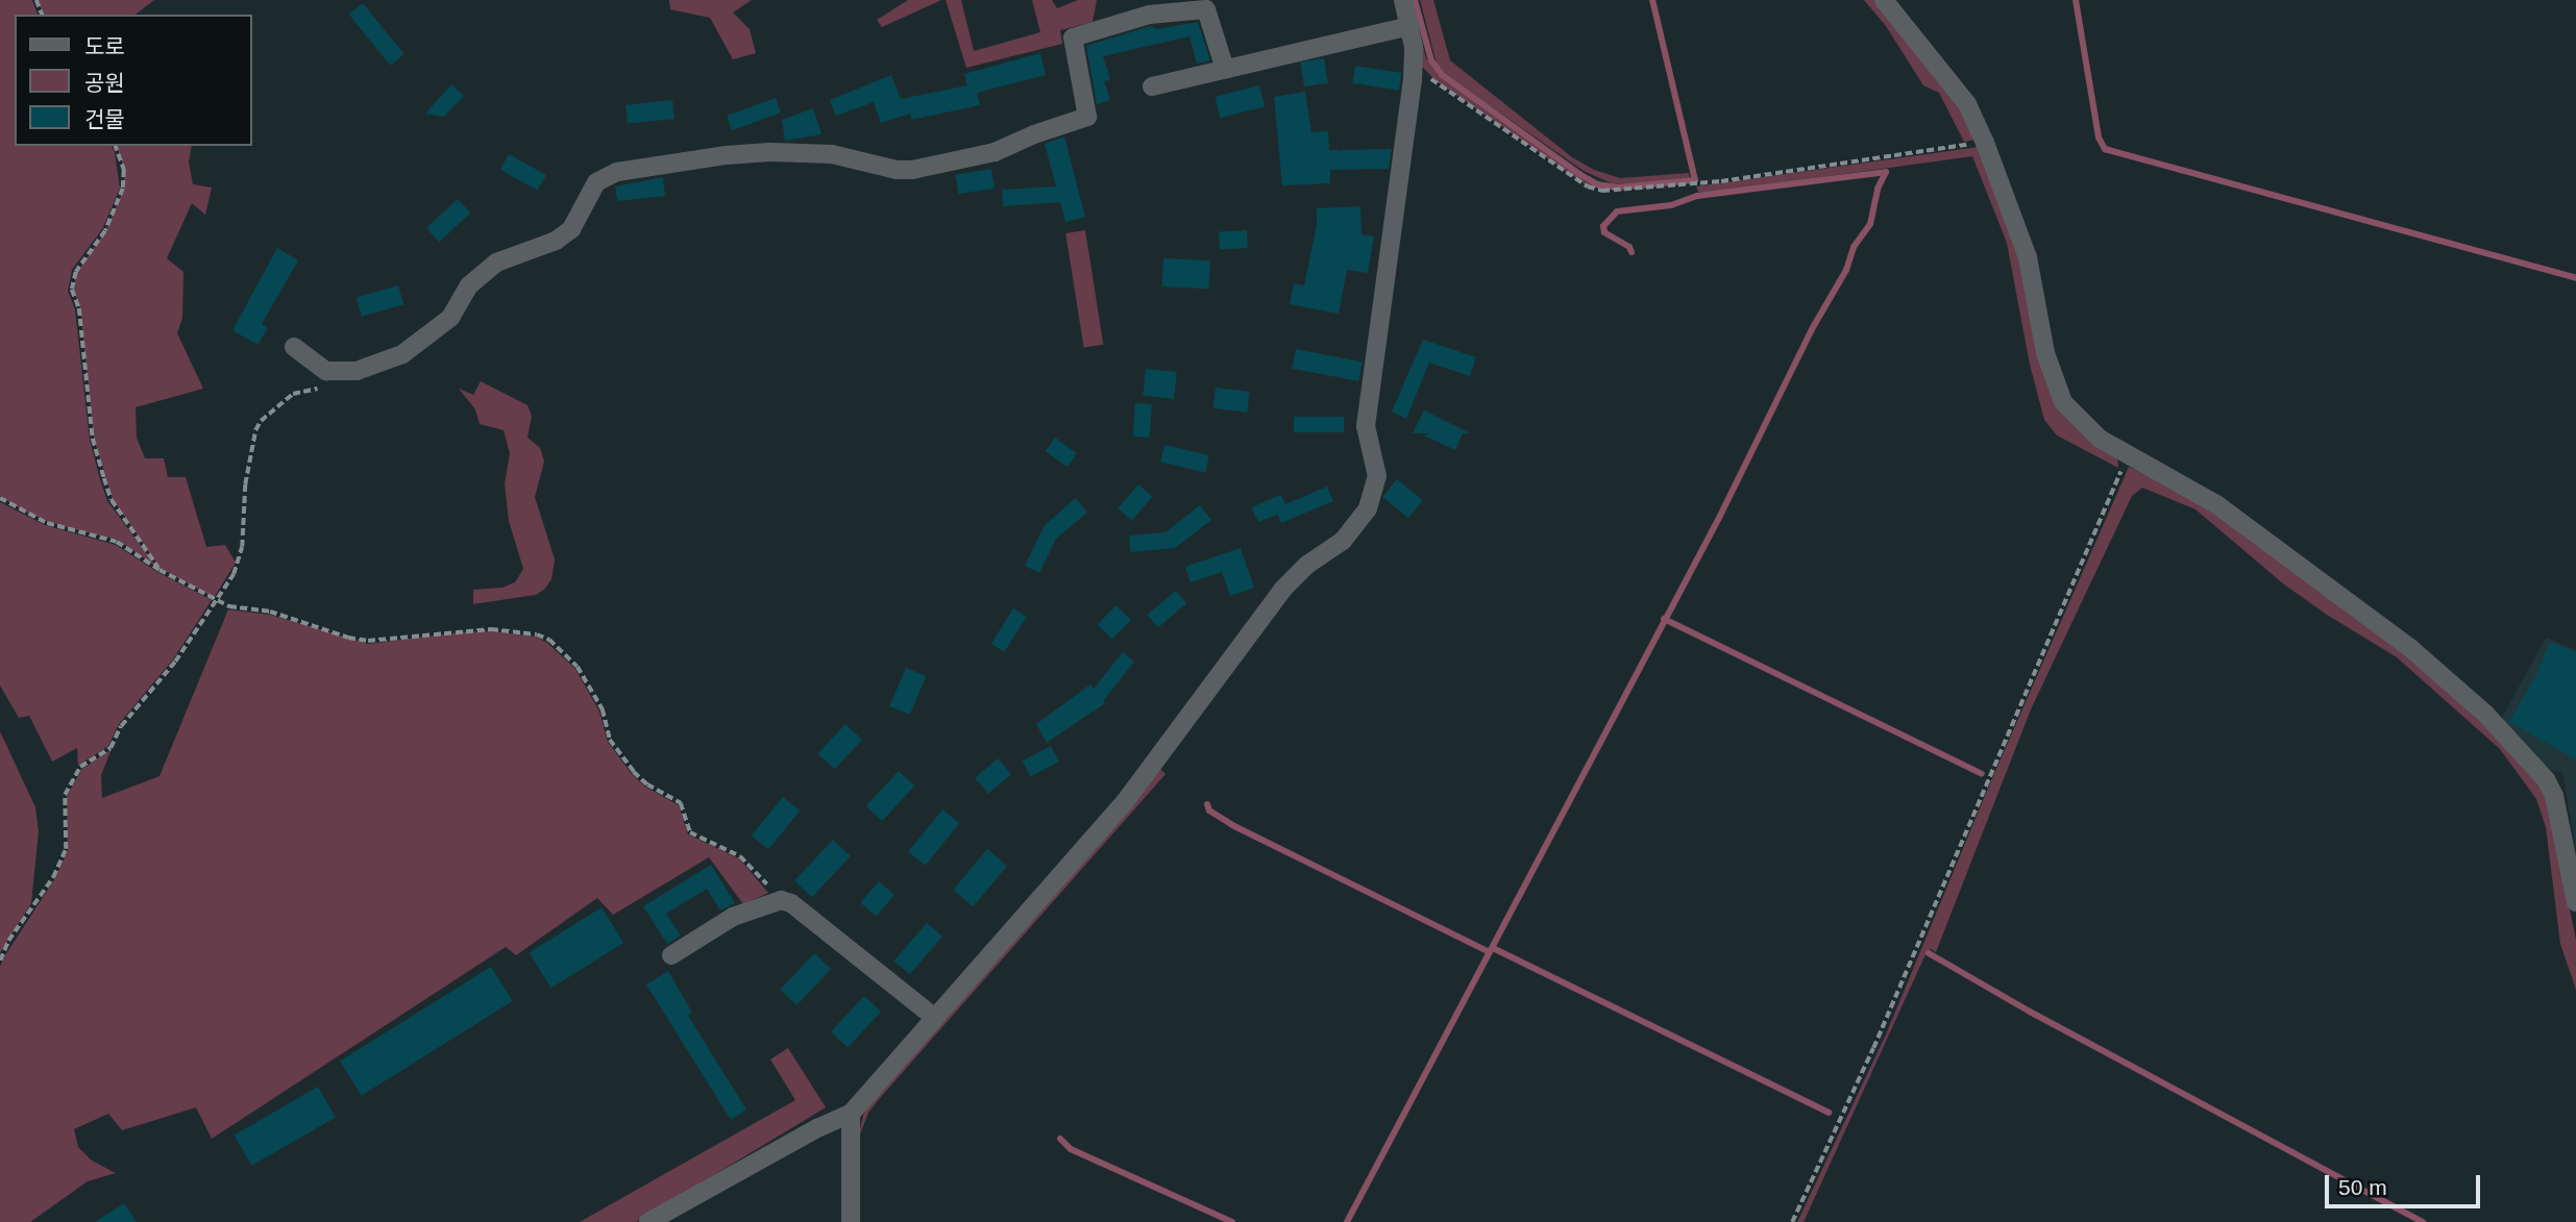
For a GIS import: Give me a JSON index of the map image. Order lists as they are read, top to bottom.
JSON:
{
  "legend": ["도로", "공원", "건물"],
  "scale_bar": "50 m"
}
